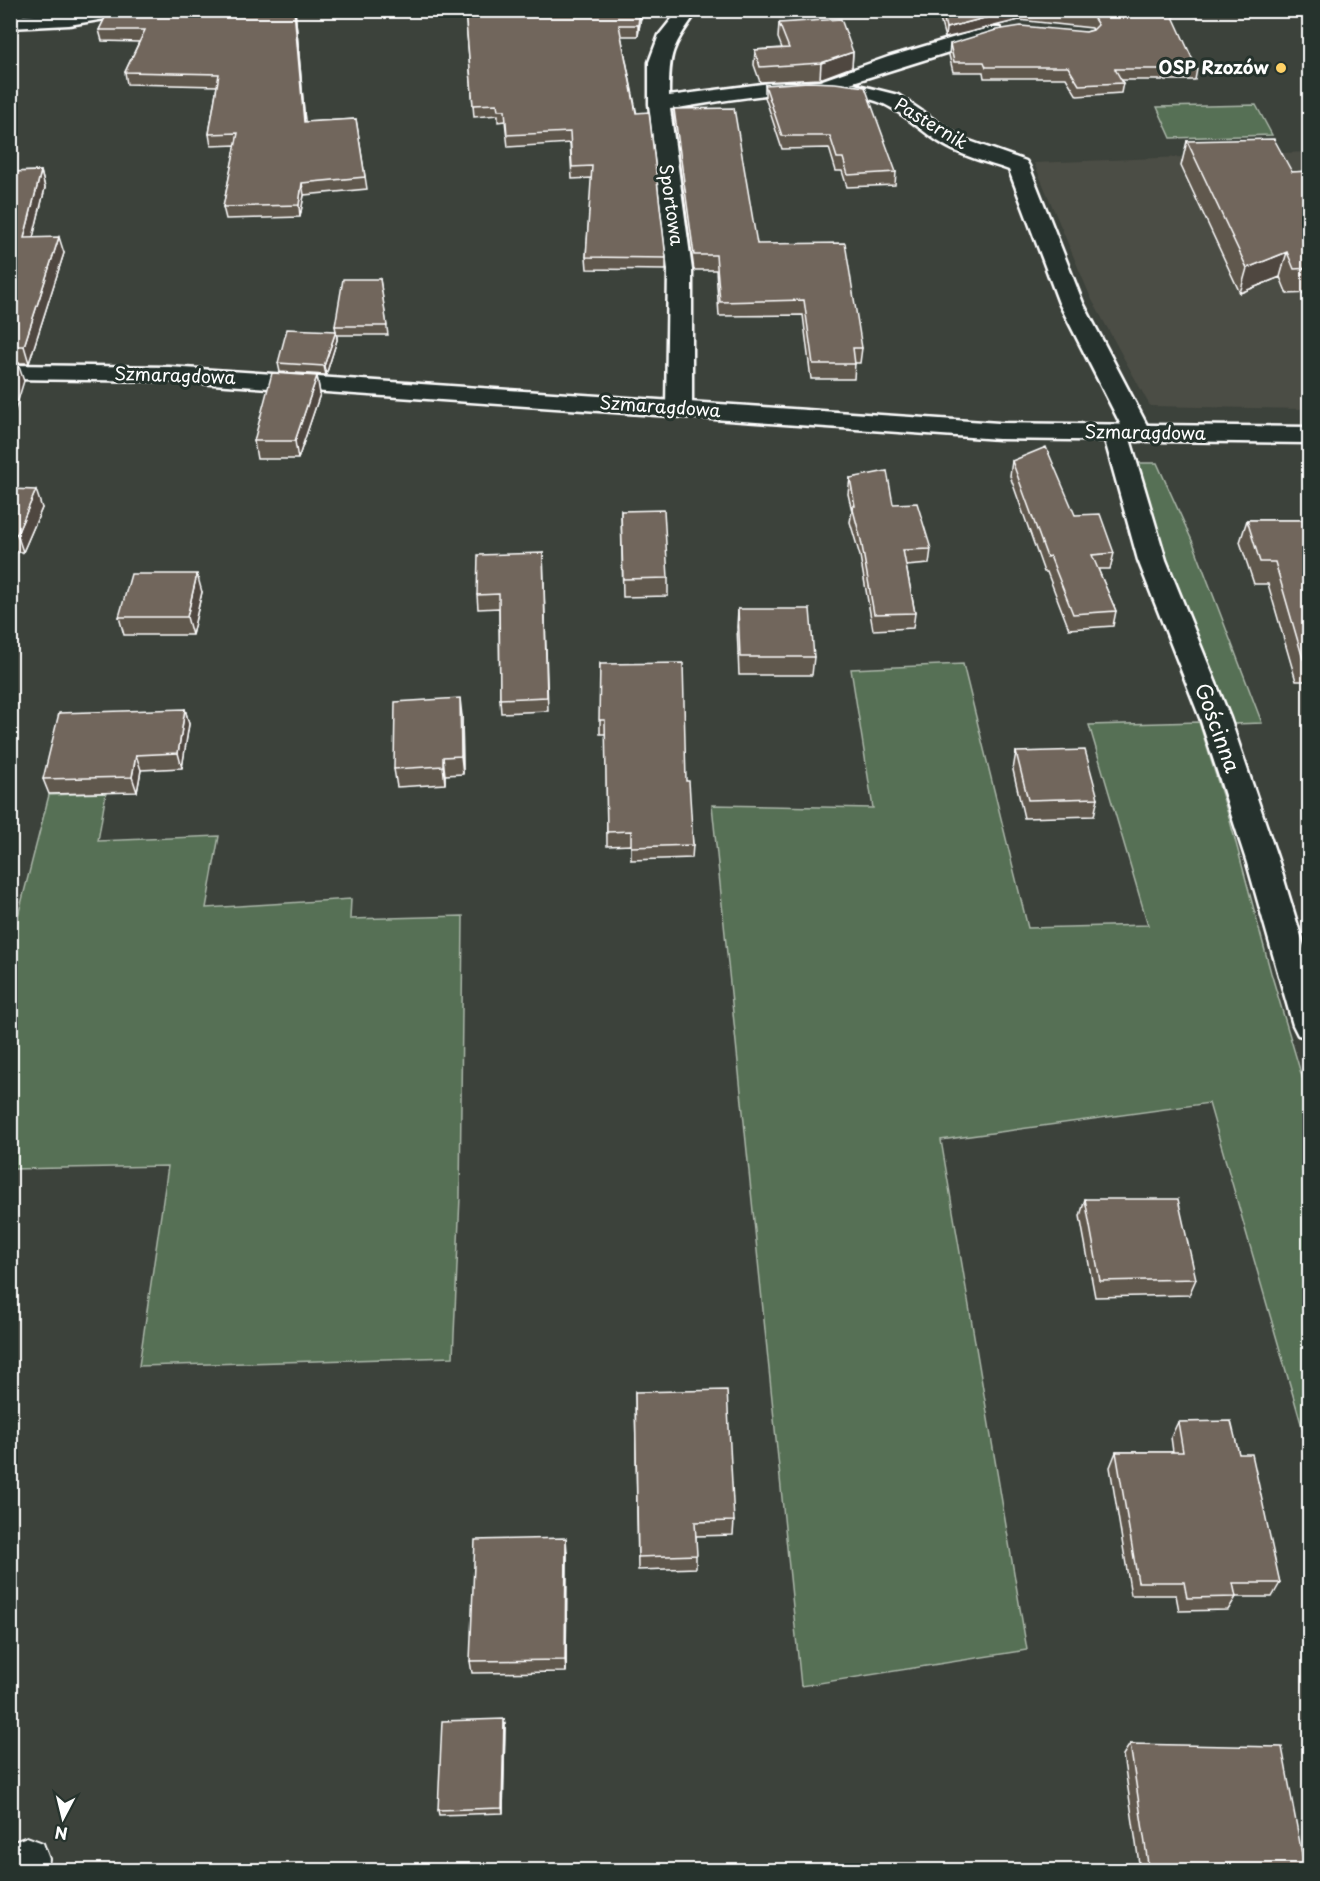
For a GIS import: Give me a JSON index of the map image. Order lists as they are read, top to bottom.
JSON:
{
  "streets": {
    "street": [
      "Pasternik",
      "Sportowa",
      "Szmaragdowa",
      "Gościnna"
    ]
  },
  "crossings": [
    ["Pasternik", "Sportowa"],
    ["Pasternik", "Szmaragdowa"],
    ["Pasternik", "Gościnna"],
    ["Sportowa", "Szmaragdowa"],
    ["Szmaragdowa", "Gościnna"]
  ],
  "places": ["OSP Rzozów"],
  "north": "bottom"
}
